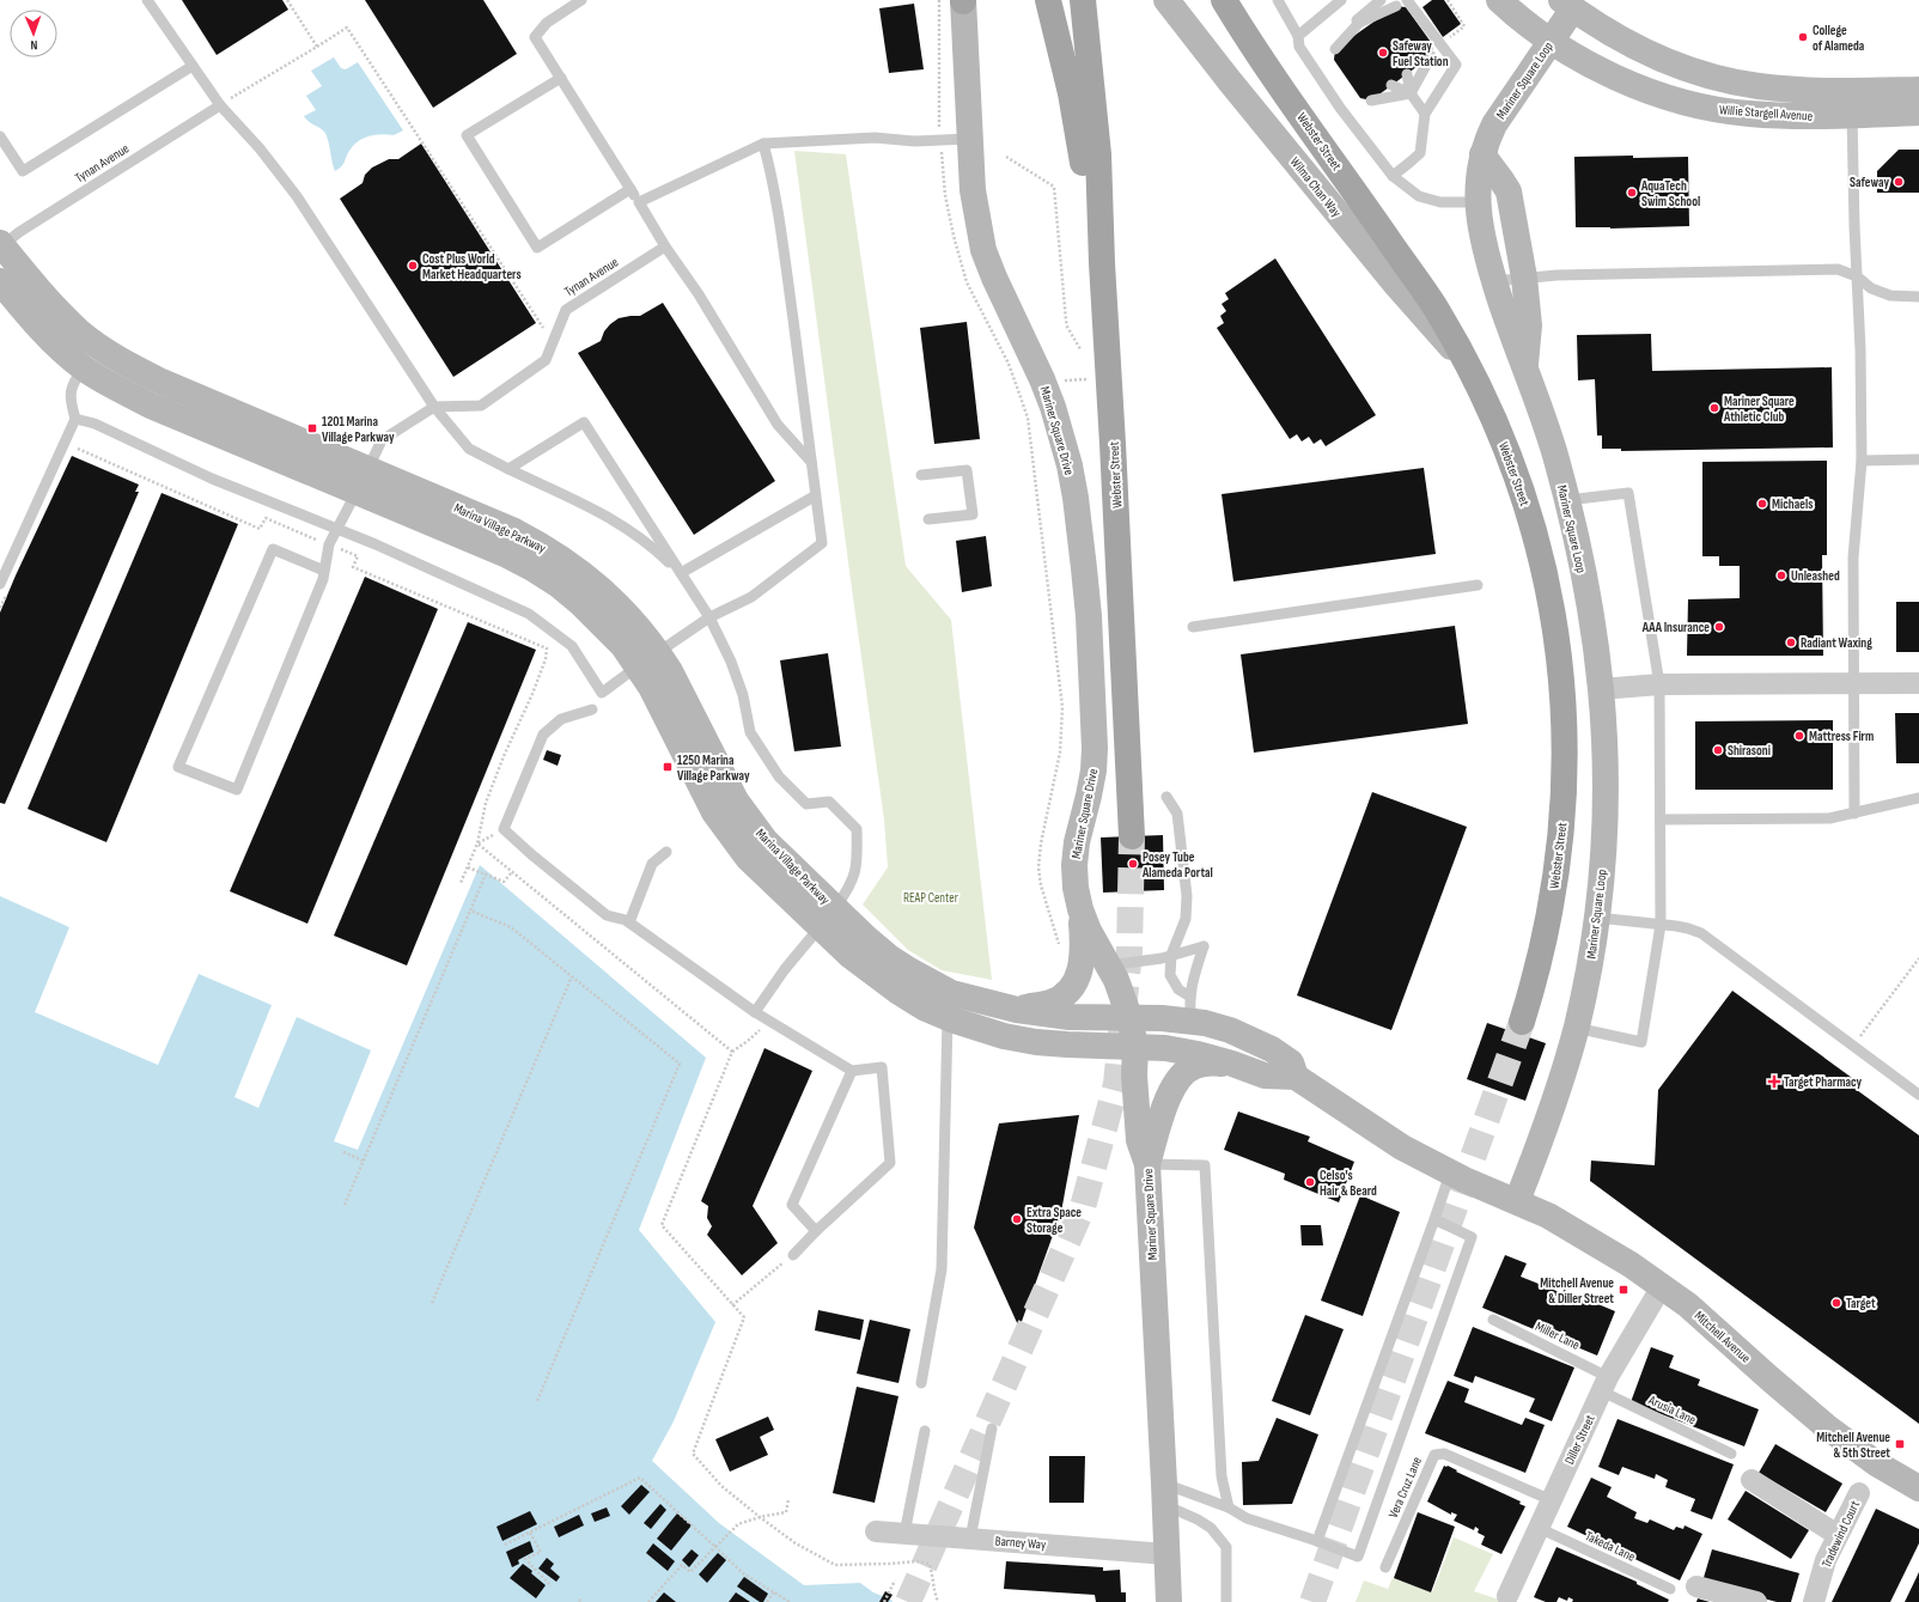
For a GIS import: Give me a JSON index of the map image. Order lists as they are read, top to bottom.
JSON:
{
  "streets": {
    "main road": ["Webster Street"],
    "street": [
      "Mariner Square Loop",
      "Willie Stargell Avenue",
      "Wilma Chan Way",
      "Mariner Square Drive",
      "Marina Village Parkway",
      "Mitchell Avenue",
      "Diller Street",
      "Tradewind Court",
      "Barney Way"
    ],
    "lane": [
      "Tynan Avenue",
      "Miller Lane",
      "Arusia Lane",
      "Vera Cruz Lane",
      "Takeda Lane"
    ]
  },
  "crossings": [
    ["Mariner Square Loop", "Willie Stargell Avenue"],
    ["Mariner Square Loop", "Mitchell Avenue"],
    ["Webster Street", "Wilma Chan Way"],
    ["Tynan Avenue", "Marina Village Parkway"],
    ["Mariner Square Drive", "Marina Village Parkway"],
    ["Mariner Square Drive", "Barney Way"],
    ["Miller Lane", "Arusia Lane"],
    ["Miller Lane", "Diller Street"],
    ["Mitchell Avenue", "Diller Street"],
    ["Arusia Lane", "Diller Street"],
    ["Diller Street", "Vera Cruz Lane"],
    ["Diller Street", "Takeda Lane"]
  ],
  "parks": ["REAP Center"],
  "places": {
    "other": [
      "College of Alameda",
      "Safeway Fuel Station",
      "Safeway",
      "AquaTech Swim School",
      "Cost Plus World Market Headquarters",
      "Mariner Square Athletic Club",
      "Michaels",
      "Unleashed",
      "AAA Insurance",
      "Radiant Waxing",
      "Mattress Firm",
      "Shirasoni",
      "Posey Tube Alameda Portal",
      "Celso's Hair & Beard",
      "Extra Space Storage",
      "Target"
    ],
    "transit": [
      "1201 Marina Village Parkway",
      "1250 Marina Village Parkway",
      "Mitchell Avenue & Diller Street",
      "Mitchell Avenue & 5th Street"
    ],
    "health": ["Target Pharmacy"]
  },
  "north": "bottom"
}
